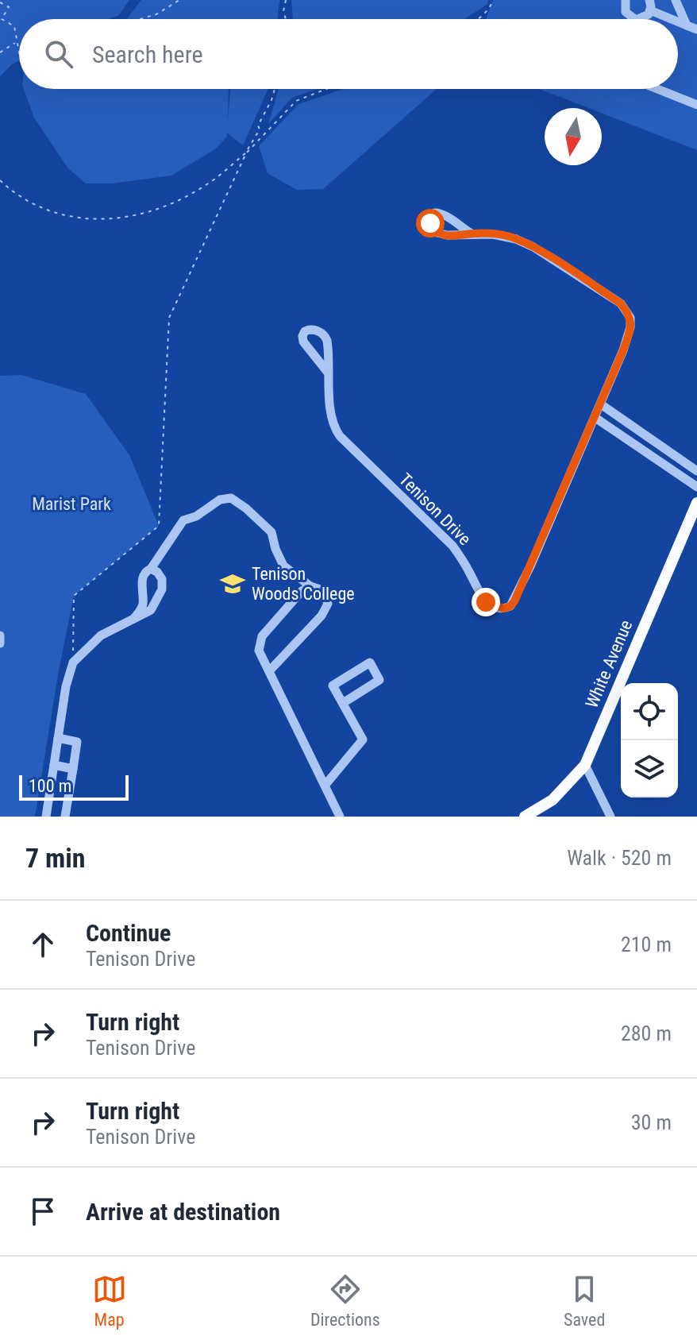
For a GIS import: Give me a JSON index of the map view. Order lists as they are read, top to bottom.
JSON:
{
  "streets": {
    "main road": ["White Avenue"],
    "street": ["Tenison Drive"]
  },
  "parks": ["Marist Park"],
  "places": {
    "school or university": ["Tenison Woods College"]
  },
  "scale_bar": "100 m",
  "north": "bottom",
  "page": {
    "search": "Search here",
    "scale": "100 m",
    "heading": ["7 min", "Walk · 520 m"],
    "list": [
      ["Continue", "Tenison Drive", "210 m"],
      ["Turn right", "Tenison Drive", "280 m"],
      ["Turn right", "Tenison Drive", "30 m"],
      "Arrive at destination"
    ],
    "nav": ["Map", "Directions", "Saved"]
  }
}
